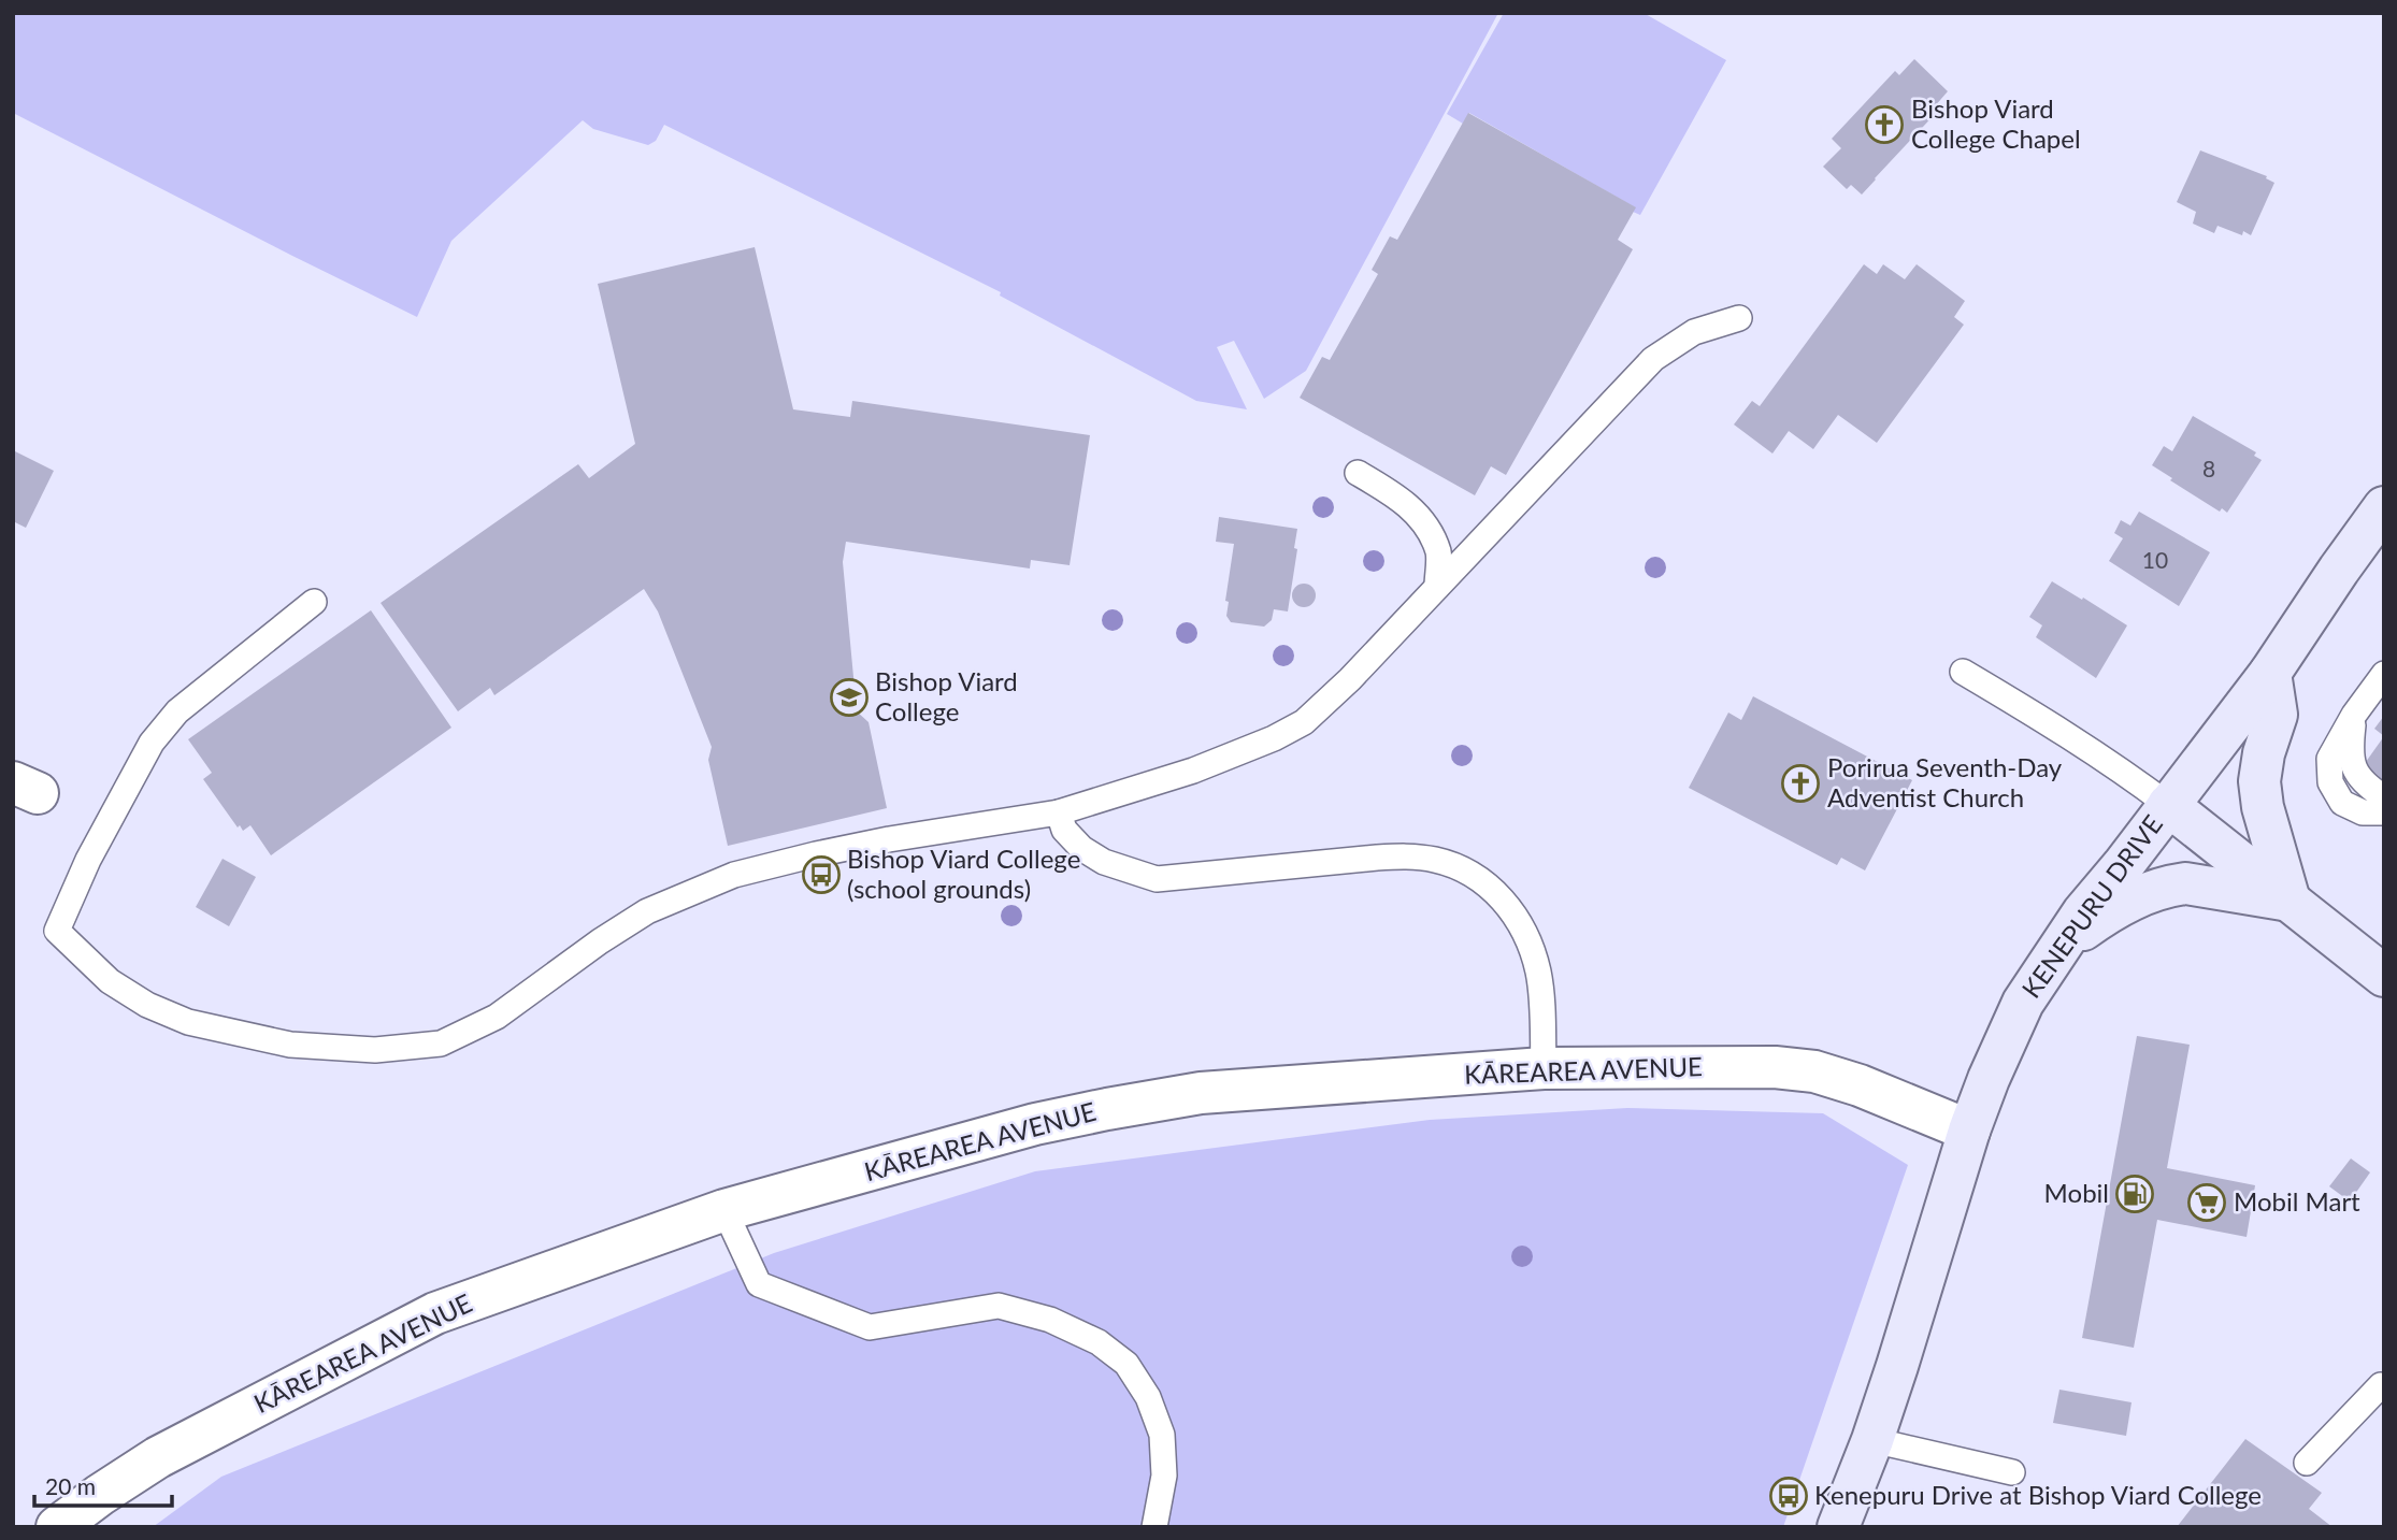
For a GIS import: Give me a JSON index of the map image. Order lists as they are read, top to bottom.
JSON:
{
  "streets": {
    "main road": ["KENEPURU DRIVE"],
    "street": ["KĀREAREA AVENUE"]
  },
  "crossings": [
    ["KENEPURU DRIVE", "KĀREAREA AVENUE"]
  ],
  "places": {
    "church": ["Bishop Viard College Chapel", "Porirua Seventh-Day Adventist Church"],
    "school or university": ["Bishop Viard College"],
    "bus stop": ["Bishop Viard College (school grounds)", "Kenepuru Drive at Bishop Viard College"],
    "fuel station": ["Mobil"],
    "supermarket": ["Mobil Mart"]
  },
  "house_numbers": ["8", "10"],
  "scale_bar": "20 m"
}
